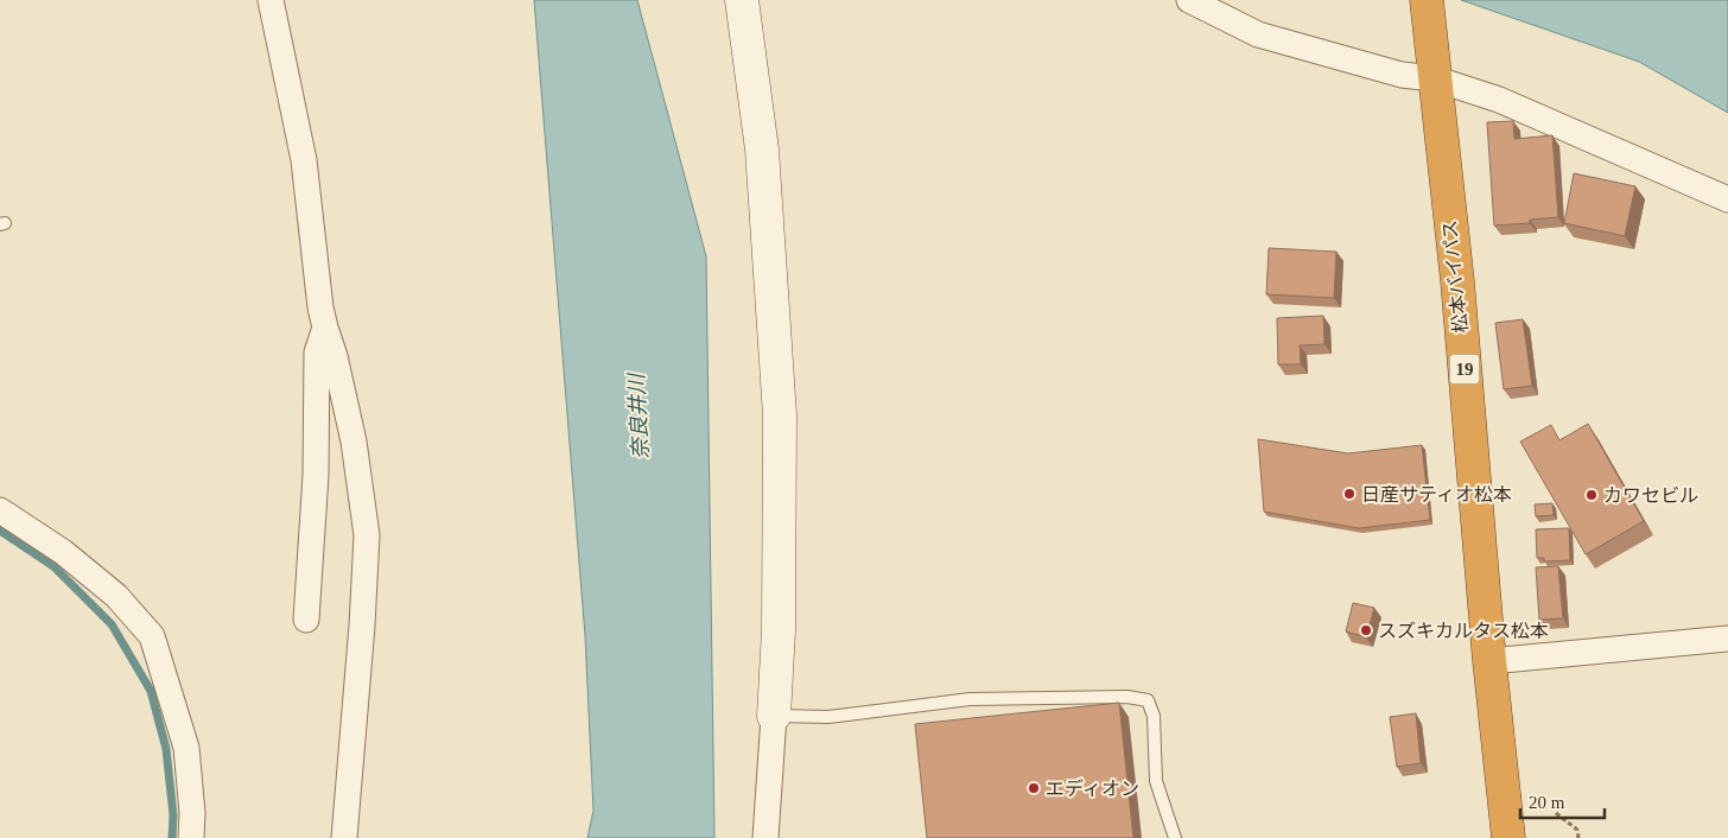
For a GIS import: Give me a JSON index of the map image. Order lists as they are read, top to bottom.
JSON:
{
  "streets": {
    "highway": ["松本バイパス", "19"]
  },
  "water": ["奈良井川"],
  "places": [
    "日産サティオ松本",
    "カワセビル",
    "スズキカルタス松本",
    "エディオン"
  ],
  "scale_bar": "20 m"
}
